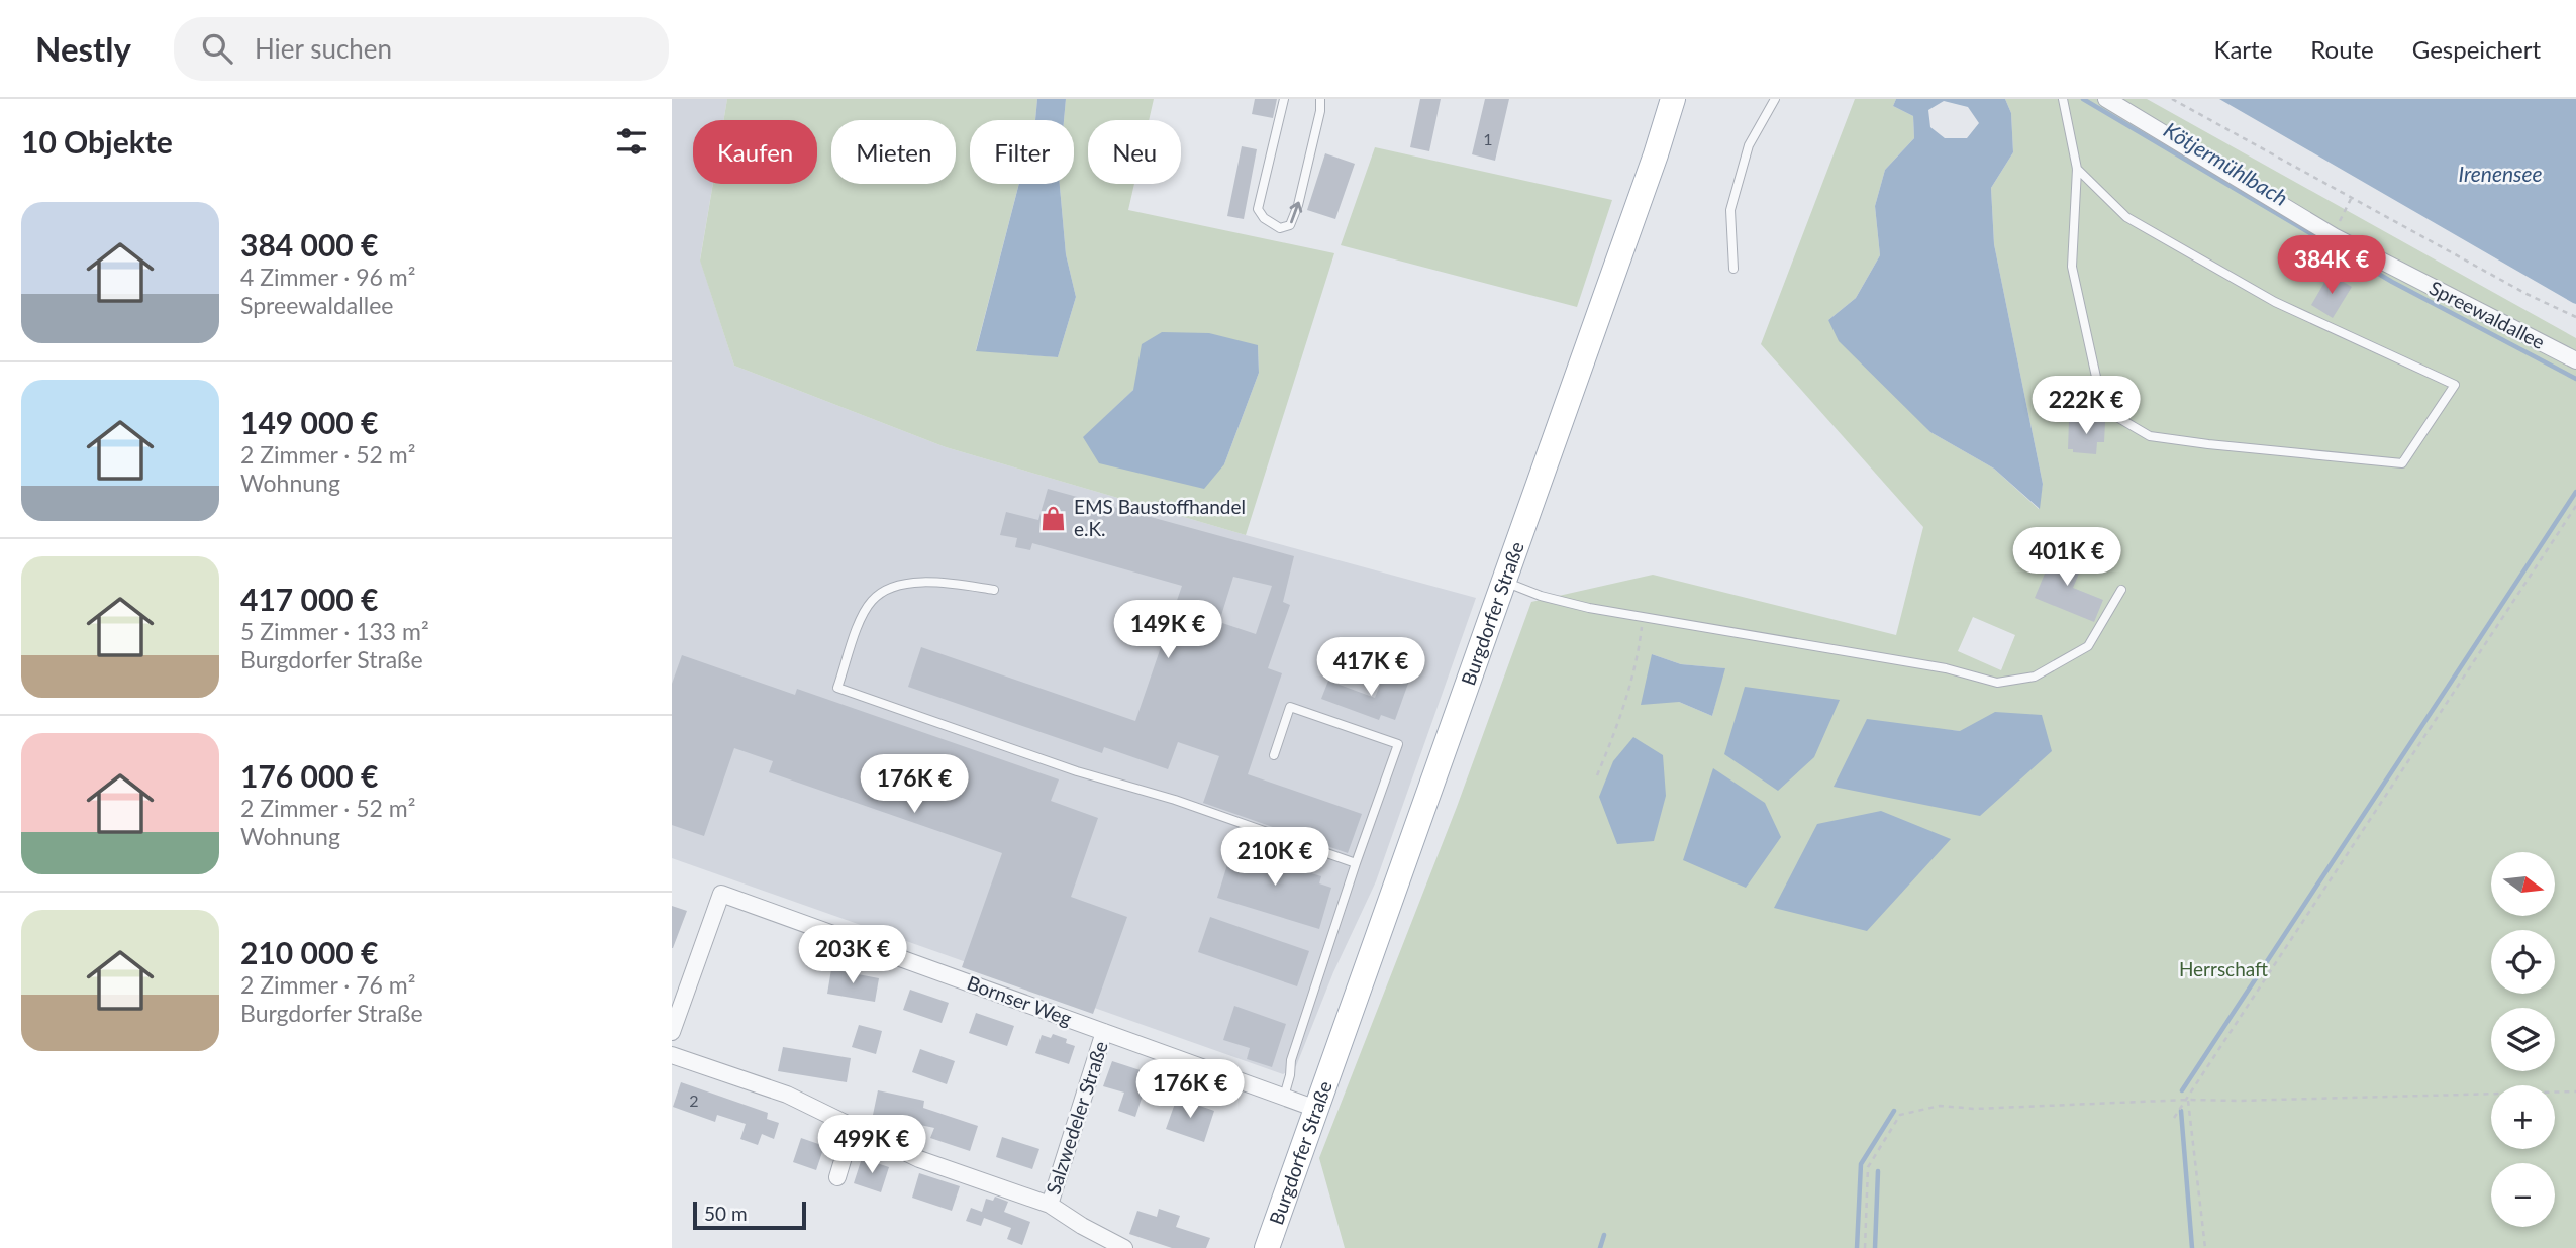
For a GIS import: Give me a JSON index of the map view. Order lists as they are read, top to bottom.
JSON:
{
  "streets": {
    "main road": ["Burgdorfer Straße"],
    "street": ["Spreewaldallee", "Bornser Weg", "Salzwedeler Straße"]
  },
  "crossings": [
    ["Burgdorfer Straße", "Bornser Weg"],
    ["Bornser Weg", "Salzwedeler Straße"]
  ],
  "water": ["Kötjermühlbach", "Irenensee"],
  "parks": ["Herrschaft"],
  "places": {
    "shop": ["EMS Baustoffhandel e.K."]
  },
  "house_numbers": ["1", "2"],
  "scale_bar": "50 m",
  "north": "right",
  "page": {
    "header": "Nestly",
    "search": "Hier suchen",
    "nav": ["Karte", "Route", "Gespeichert"],
    "heading": "10 Objekte",
    "chip": [
      "Kaufen",
      "Mieten",
      "Filter",
      "Neu"
    ],
    "list": [
      {
        "name": "384 000 €",
        "note": "4 Zimmer · 96 m² · Spreewaldallee"
      },
      {
        "name": "149 000 €",
        "note": "2 Zimmer · 52 m² · Wohnung"
      },
      {
        "name": "417 000 €",
        "note": "5 Zimmer · 133 m² · Burgdorfer Straße"
      },
      {
        "name": "176 000 €",
        "note": "2 Zimmer · 52 m² · Wohnung"
      },
      {
        "name": "210 000 €",
        "note": "2 Zimmer · 76 m² · Burgdorfer Straße"
      }
    ],
    "price": [
      "384K €",
      "222K €",
      "401K €",
      "149K €",
      "417K €",
      "176K €",
      "210K €",
      "203K €",
      "176K €",
      "499K €"
    ],
    "map_buttons": ["+", "−"],
    "scale": "50 m"
  }
}
